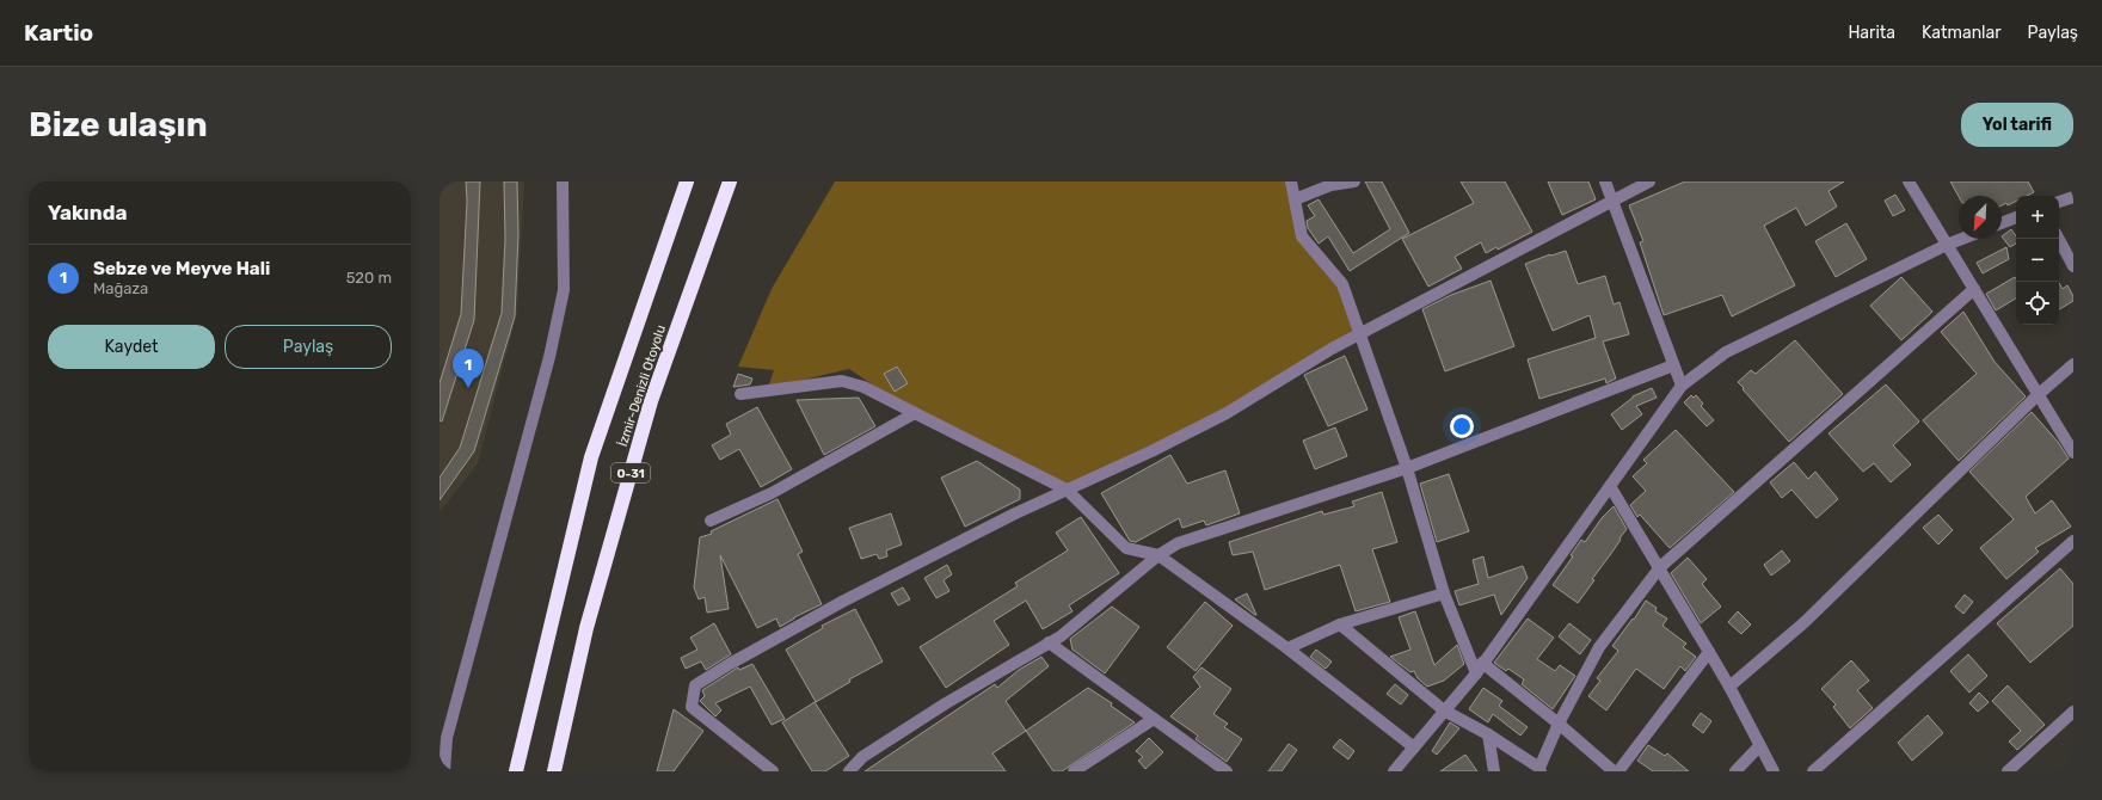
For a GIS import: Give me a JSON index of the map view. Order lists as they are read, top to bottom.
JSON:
{
  "streets": {
    "highway": ["İzmir-Denizli Otoyolu", "O-31"]
  },
  "north": "bottom left",
  "page": {
    "header": "Kartio",
    "nav": ["Harita", "Katmanlar", "Paylaş"],
    "buttons": [
      "Yol tarifi",
      ["Kaydet", "Paylaş"]
    ],
    "title": "Bize ulaşın",
    "heading": "Yakında",
    "map_buttons": ["+", "−"],
    "list": [
      {
        "mark": "1",
        "name": "Sebze ve Meyve Hali",
        "note": "Mağaza",
        "value": "520 m"
      }
    ],
    "pins": "1"
  }
}
